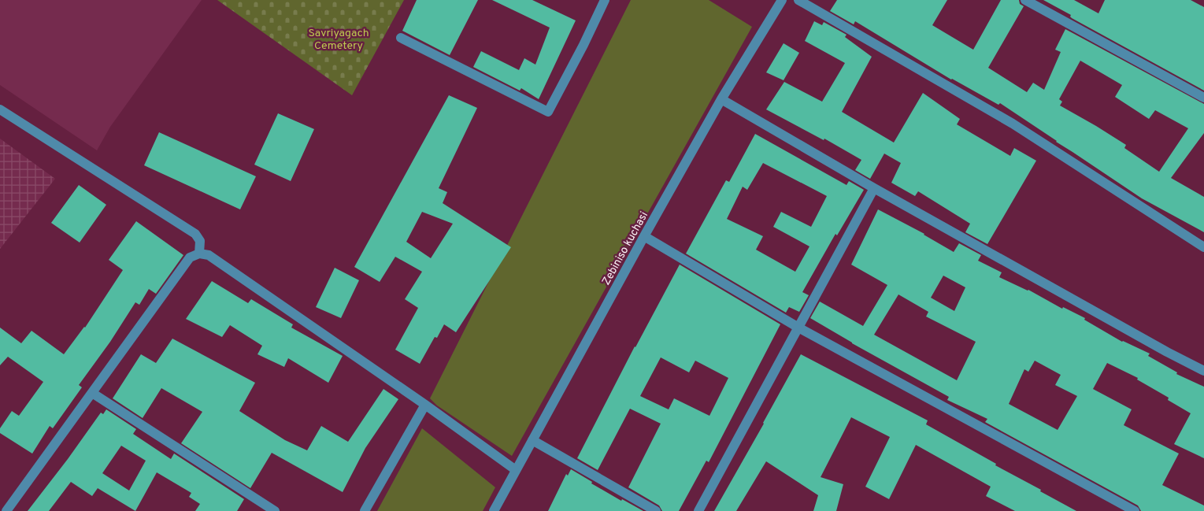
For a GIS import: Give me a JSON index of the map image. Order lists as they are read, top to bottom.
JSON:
{
  "streets": {
    "street": ["Zebiniso kuchasi"]
  },
  "parks": ["Savriyagach Cemetery"]
}
